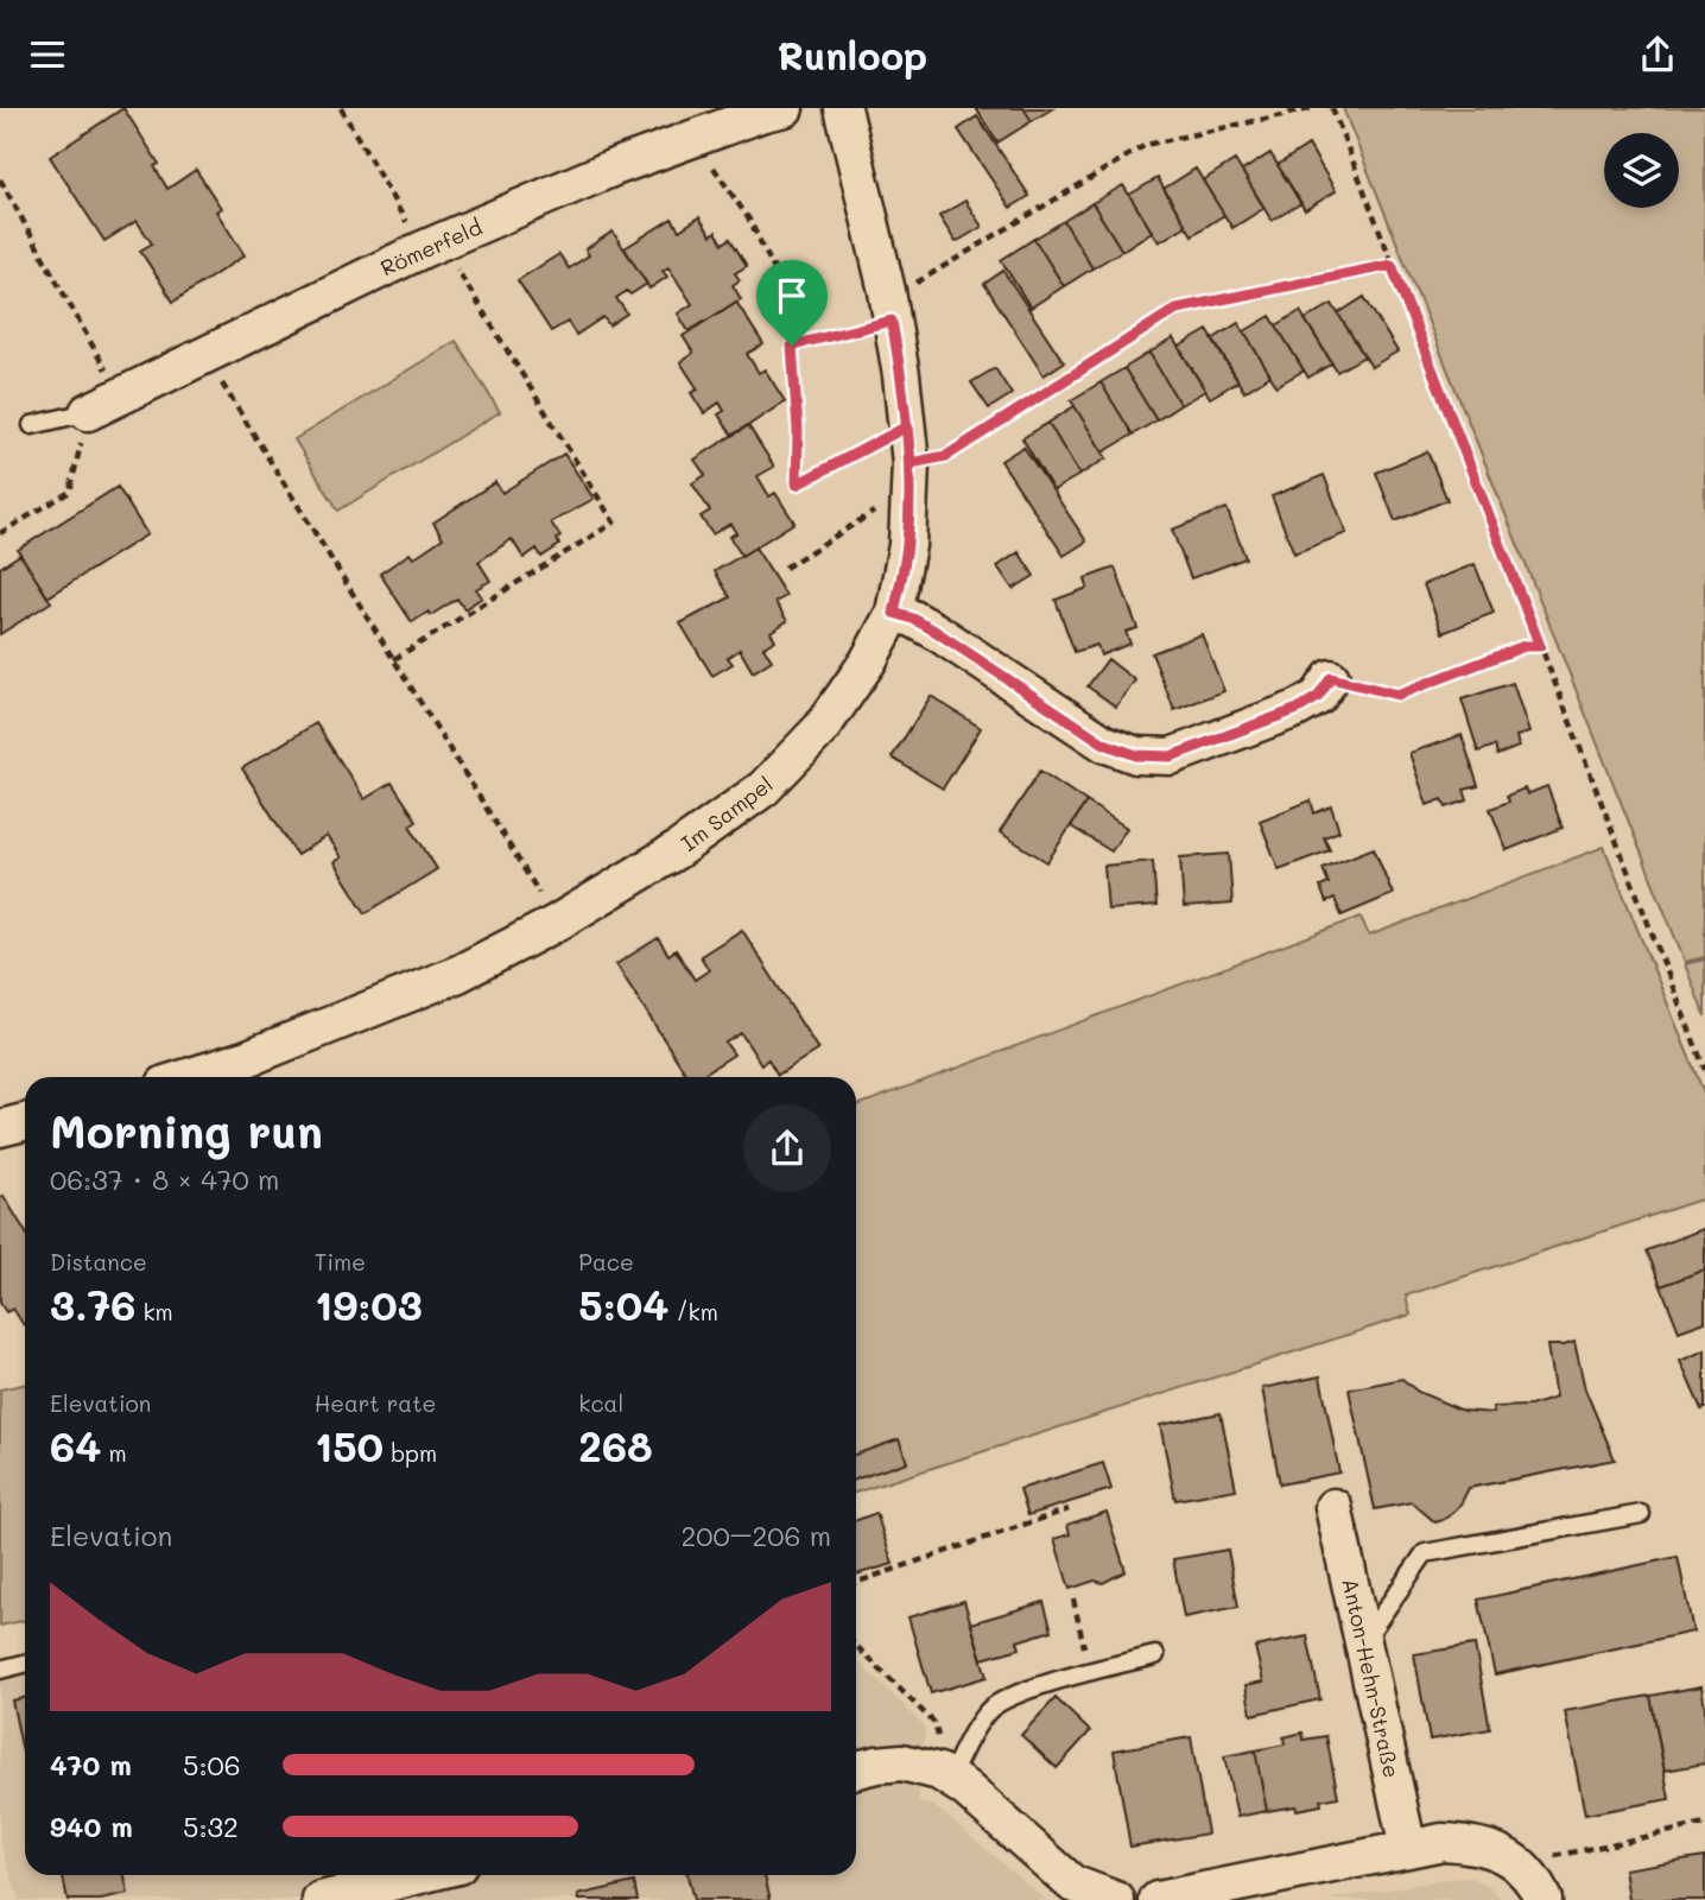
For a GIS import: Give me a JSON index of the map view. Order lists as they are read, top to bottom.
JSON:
{
  "streets": {
    "street": ["Römerfeld", "Im Sampel", "Anton-Hehn-Straße"]
  },
  "page": {
    "header": "Runloop",
    "heading": ["Morning run", "06:37 · 8 × 470 m"],
    "stats": [
      ["Distance", "3.76 km"],
      ["Time", "19:03"],
      ["Pace", "5:04 /km"],
      ["Elevation", "64 m"],
      ["Heart rate", "150 bpm"],
      ["kcal", "268"]
    ],
    "chart": ["Elevation", "200–206 m"],
    "list": [
      {
        "name": "470 m",
        "note": "5:06"
      },
      {
        "name": "940 m",
        "note": "5:32"
      }
    ]
  }
}
